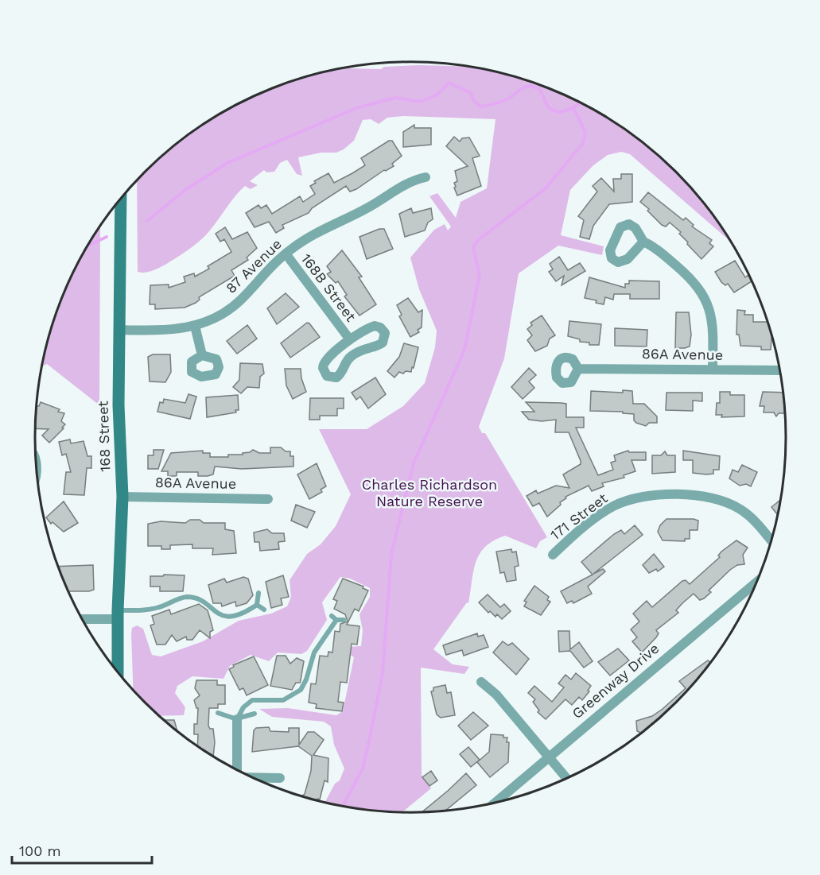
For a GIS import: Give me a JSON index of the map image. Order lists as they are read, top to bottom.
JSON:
{
  "streets": {
    "main road": ["168 Street"],
    "street": [
      "87 Avenue",
      "168B Street",
      "86A Avenue",
      "171 Street",
      "Greenway Drive"
    ]
  },
  "crossings": [
    ["87 Avenue", "168B Street"],
    ["87 Avenue", "168 Street"],
    ["86A Avenue", "168 Street"]
  ],
  "parks": ["Charles Richardson Nature Reserve"],
  "scale_bar": "100 m"
}
